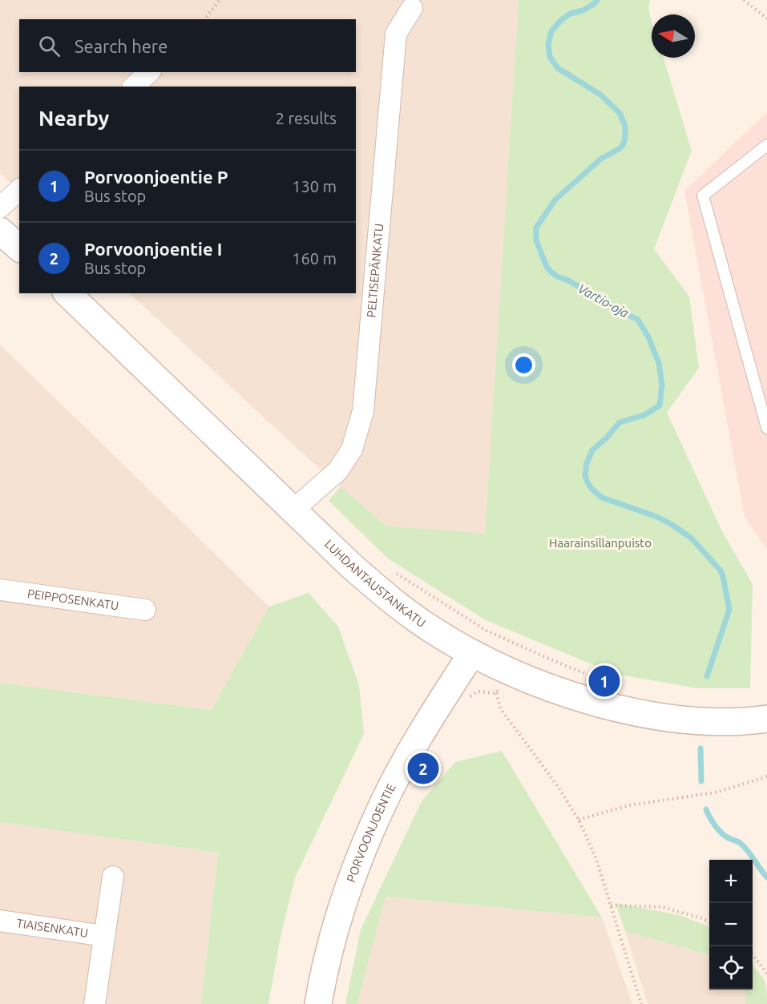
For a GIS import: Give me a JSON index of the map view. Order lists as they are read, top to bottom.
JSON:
{
  "streets": {
    "street": [
      "PELTISEPÄNKATU",
      "LUHDANTAUSTANKATU",
      "PEIPPOSENKATU",
      "PORVOONJOENTIE",
      "TIAISENKATU"
    ]
  },
  "crossings": [
    ["PELTISEPÄNKATU", "LUHDANTAUSTANKATU"],
    ["LUHDANTAUSTANKATU", "PORVOONJOENTIE"]
  ],
  "water": ["Vartio-oja"],
  "parks": ["Haarainsillanpuisto"],
  "north": "left",
  "page": {
    "search": "Search here",
    "heading": ["Nearby", "2 results"],
    "list": [
      {
        "mark": "1",
        "name": "Porvoonjoentie P",
        "note": "Bus stop",
        "value": "130 m"
      },
      {
        "mark": "2",
        "name": "Porvoonjoentie I",
        "note": "Bus stop",
        "value": "160 m"
      }
    ],
    "pins": ["1", "2"],
    "map_buttons": ["+", "−"]
  }
}
